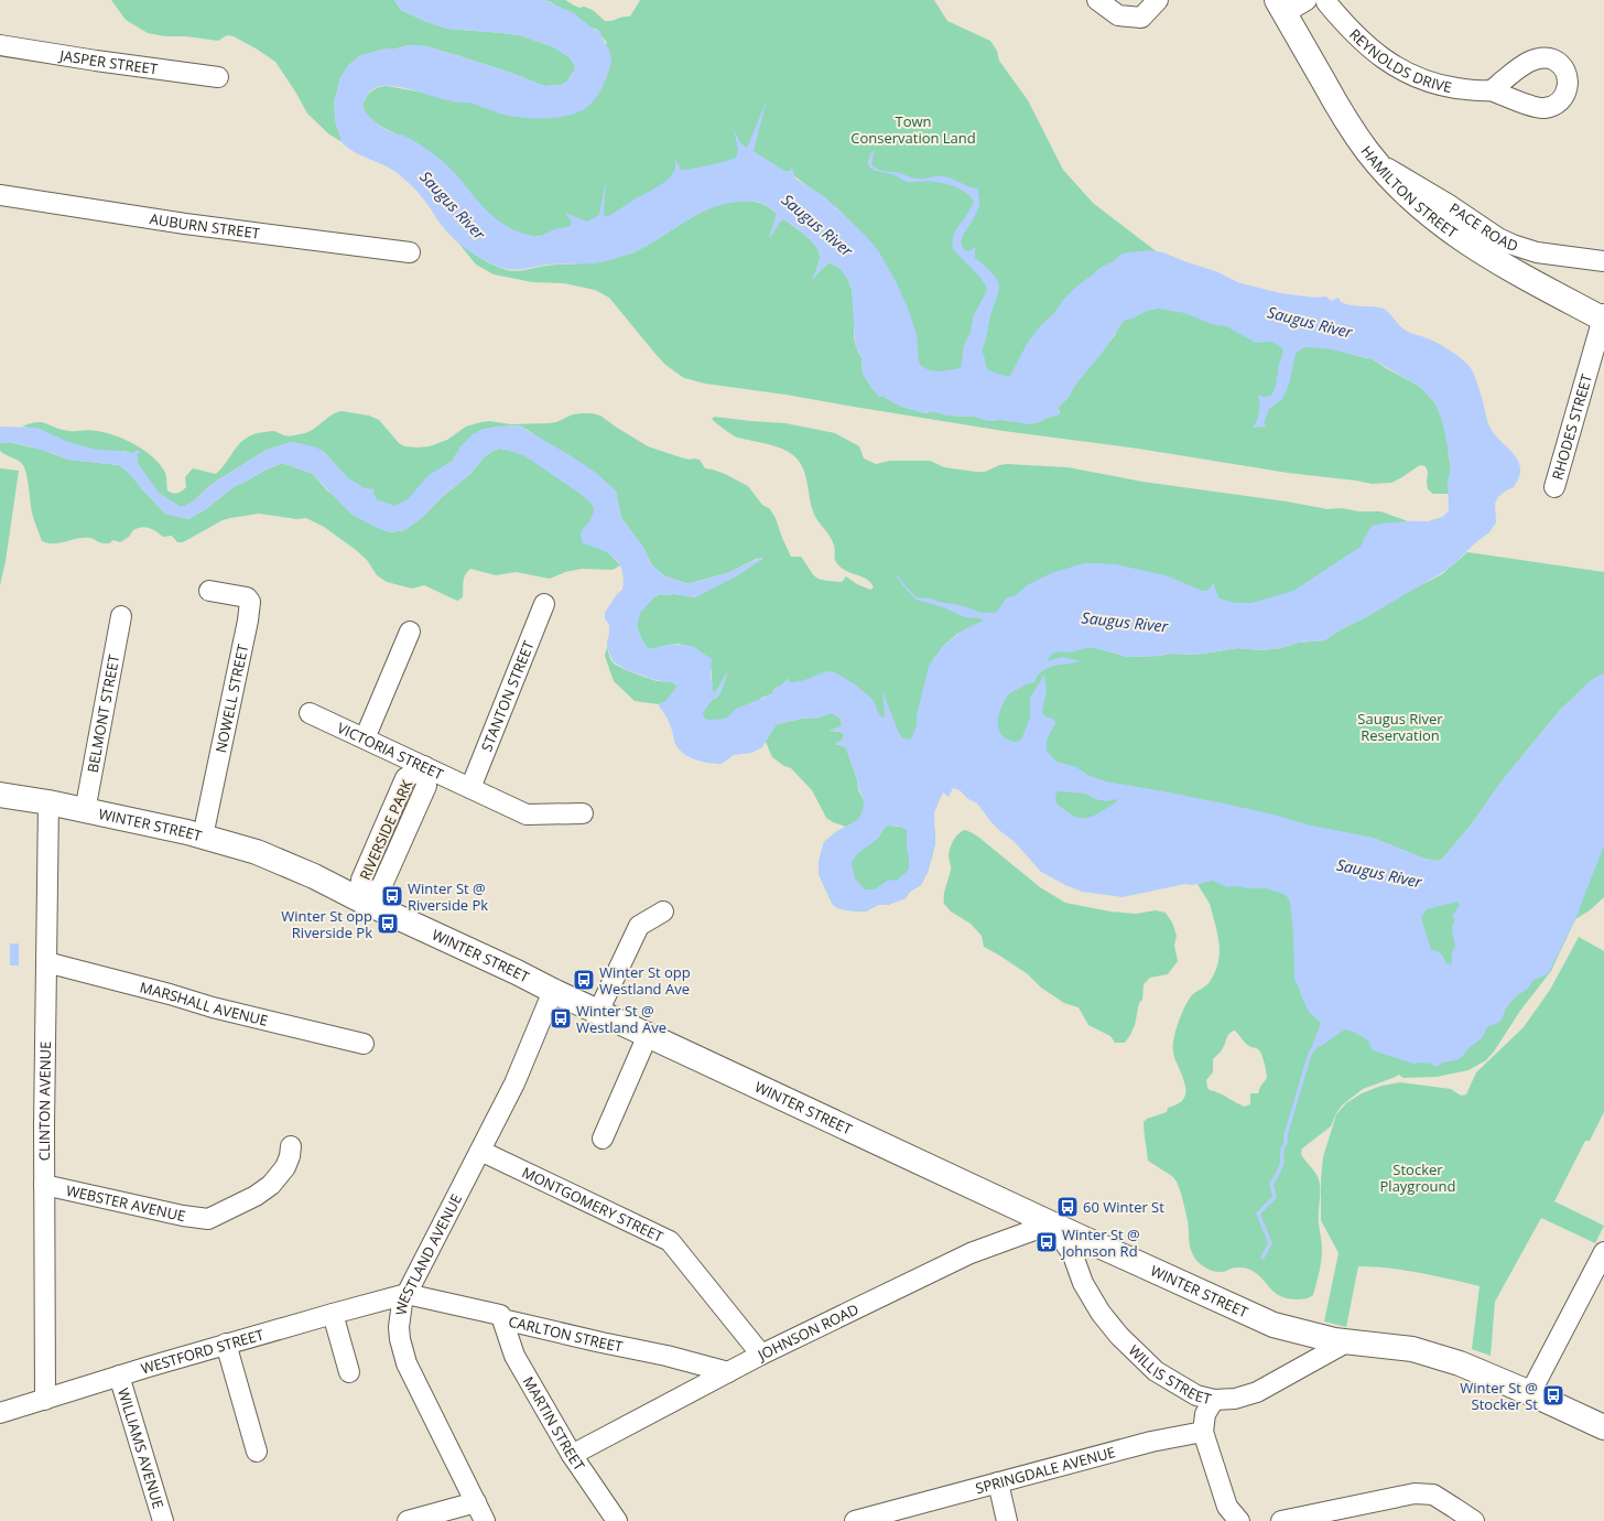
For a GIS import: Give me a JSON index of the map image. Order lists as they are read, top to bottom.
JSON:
{
  "streets": {
    "main road": ["HAMILTON STREET", "WINTER STREET"],
    "street": [
      "REYNOLDS DRIVE",
      "JASPER STREET",
      "PACE ROAD",
      "AUBURN STREET",
      "RHODES STREET",
      "STANTON STREET",
      "NOWELL STREET",
      "BELMONT STREET",
      "VICTORIA STREET",
      "RIVERSIDE PARK",
      "MARSHALL AVENUE",
      "CLINTON AVENUE",
      "WEBSTER AVENUE",
      "MONTGOMERY STREET",
      "WESTLAND AVENUE",
      "JOHNSON ROAD",
      "CARLTON STREET",
      "WESTFORD STREET",
      "WILLIS STREET",
      "MARTIN STREET",
      "WILLIAMS AVENUE",
      "SPRINGDALE AVENUE"
    ]
  },
  "crossings": [
    ["HAMILTON STREET", "PACE ROAD"],
    ["HAMILTON STREET", "RHODES STREET"],
    ["STANTON STREET", "VICTORIA STREET"],
    ["NOWELL STREET", "WINTER STREET"],
    ["BELMONT STREET", "WINTER STREET"],
    ["VICTORIA STREET", "RIVERSIDE PARK"],
    ["WINTER STREET", "RIVERSIDE PARK"],
    ["WINTER STREET", "CLINTON AVENUE"],
    ["WINTER STREET", "WESTLAND AVENUE"],
    ["WINTER STREET", "JOHNSON ROAD"],
    ["WINTER STREET", "WILLIS STREET"],
    ["MARSHALL AVENUE", "CLINTON AVENUE"],
    ["CLINTON AVENUE", "WEBSTER AVENUE"],
    ["CLINTON AVENUE", "WESTFORD STREET"],
    ["MONTGOMERY STREET", "WESTLAND AVENUE"],
    ["MONTGOMERY STREET", "JOHNSON ROAD"],
    ["WESTLAND AVENUE", "CARLTON STREET"],
    ["WESTLAND AVENUE", "WESTFORD STREET"],
    ["JOHNSON ROAD", "CARLTON STREET"],
    ["JOHNSON ROAD", "WILLIS STREET"],
    ["JOHNSON ROAD", "MARTIN STREET"],
    ["CARLTON STREET", "WESTFORD STREET"],
    ["CARLTON STREET", "MARTIN STREET"],
    ["WESTFORD STREET", "WILLIAMS AVENUE"]
  ],
  "water": ["Saugus River"],
  "parks": ["Town Conservation Land", "Saugus River Reservation", "Stocker Playground"],
  "places": {
    "bus stop": [
      "Winter St @ Riverside Pk",
      "Winter St opp Riverside Pk",
      "Winter St opp Westland Ave",
      "Winter St @ Westland Ave",
      "60 Winter St",
      "Winter St @ Johnson Rd",
      "Winter St @ Stocker St"
    ]
  }
}
